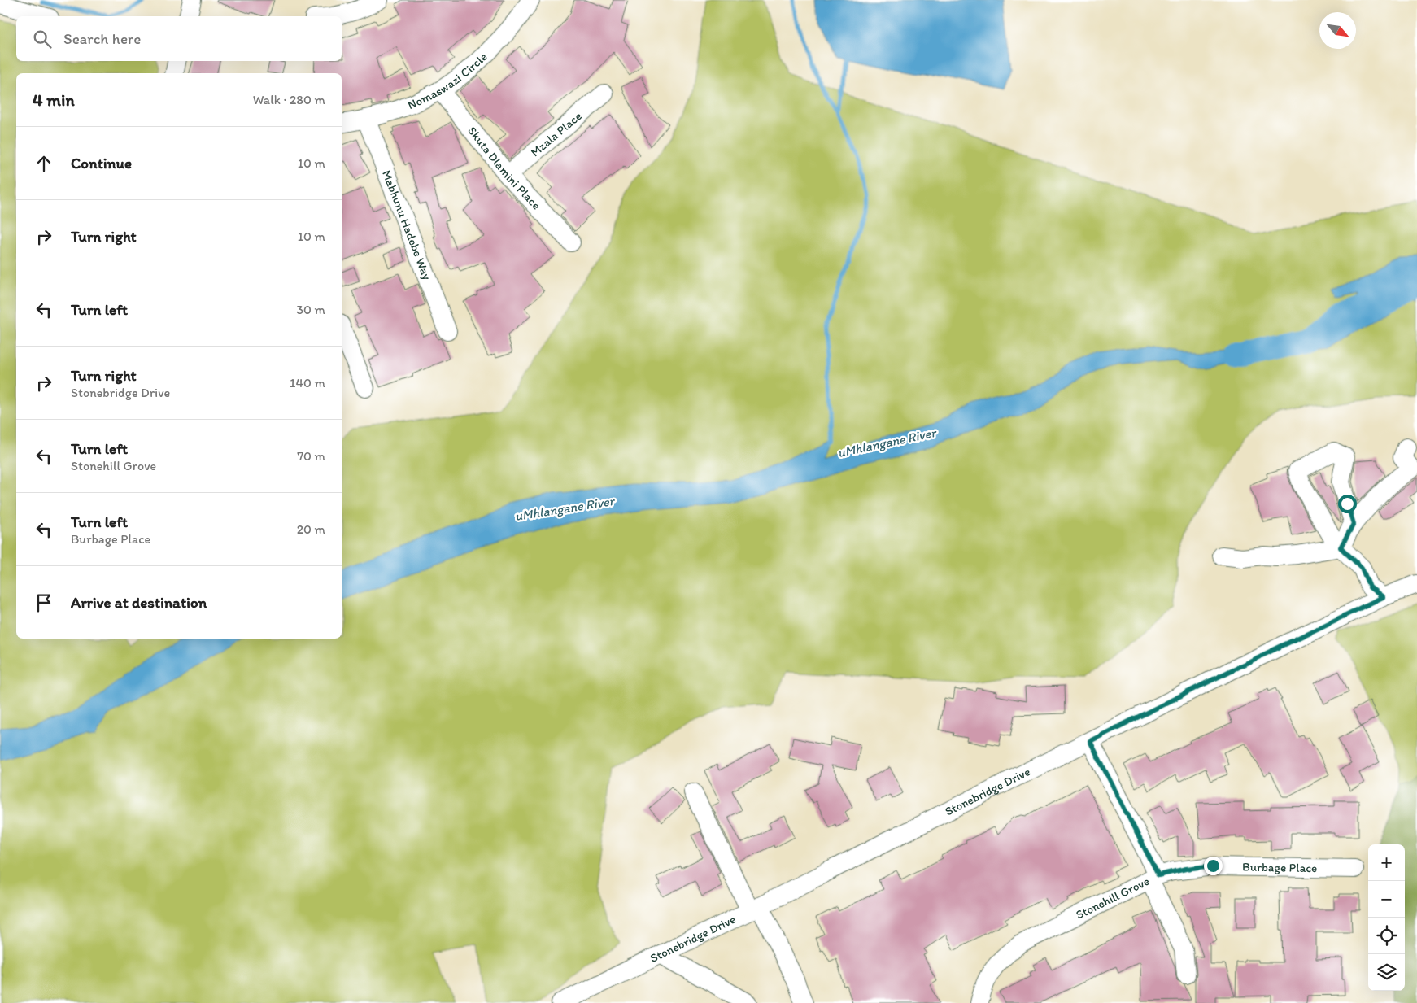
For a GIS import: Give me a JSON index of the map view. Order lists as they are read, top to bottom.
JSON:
{
  "streets": {
    "street": [
      "Nomaswazi Circle",
      "Mzala Place",
      "Skuta Dlamini Place",
      "Mabhunu Hadebe Way",
      "Stonebridge Drive",
      "Burbage Place",
      "Stonehill Grove"
    ]
  },
  "crossings": [
    ["Nomaswazi Circle", "Skuta Dlamini Place"],
    ["Nomaswazi Circle", "Mabhunu Hadebe Way"],
    ["Mzala Place", "Skuta Dlamini Place"],
    ["Stonebridge Drive", "Stonehill Grove"],
    ["Burbage Place", "Stonehill Grove"]
  ],
  "water": ["uMhlangane River"],
  "north": "bottom right",
  "page": {
    "search": "Search here",
    "heading": ["4 min", "Walk · 280 m"],
    "list": [
      ["Continue", "10 m"],
      ["Turn right", "10 m"],
      ["Turn left", "30 m"],
      ["Turn right", "Stonebridge Drive", "140 m"],
      ["Turn left", "Stonehill Grove", "70 m"],
      ["Turn left", "Burbage Place", "20 m"],
      "Arrive at destination"
    ],
    "map_buttons": ["+", "−"]
  }
}
